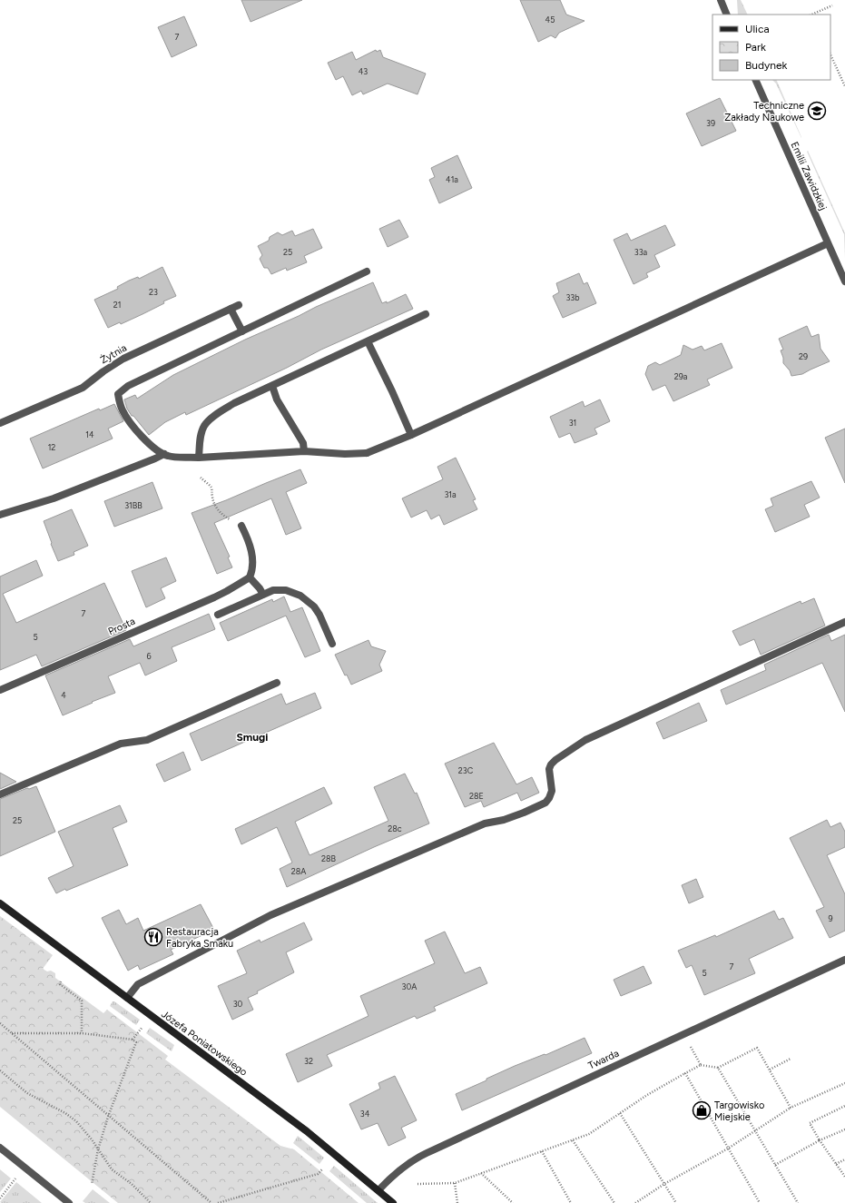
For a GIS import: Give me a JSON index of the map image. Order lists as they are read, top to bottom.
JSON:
{
  "streets": {
    "street": [
      "Emilii Zawidzkiej",
      "Żytnia",
      "Prosta",
      "Józefa Poniatowskiego",
      "Twarda"
    ]
  },
  "crossings": [
    ["Józefa Poniatowskiego", "Twarda"]
  ],
  "districts": ["Smugi"],
  "places": {
    "school or university": ["Techniczne Zakłady Naukowe"],
    "restaurant": ["Restauracja Fabryka Smaku"],
    "shop": ["Targowisko Miejskie"]
  },
  "house_numbers": [
    "45",
    "7",
    "43",
    "39",
    "41a",
    "25",
    "33a",
    "23",
    "33b",
    "21",
    "29",
    "29a",
    "31",
    "14",
    "12",
    "31a",
    "31BB",
    "7",
    "5",
    "6",
    "4",
    "23C",
    "28E",
    "25",
    "28c",
    "28B",
    "28A",
    "9",
    "7",
    "5",
    "30A",
    "30",
    "32",
    "34"
  ],
  "legend": ["Ulica", "Park", "Budynek"]
}
